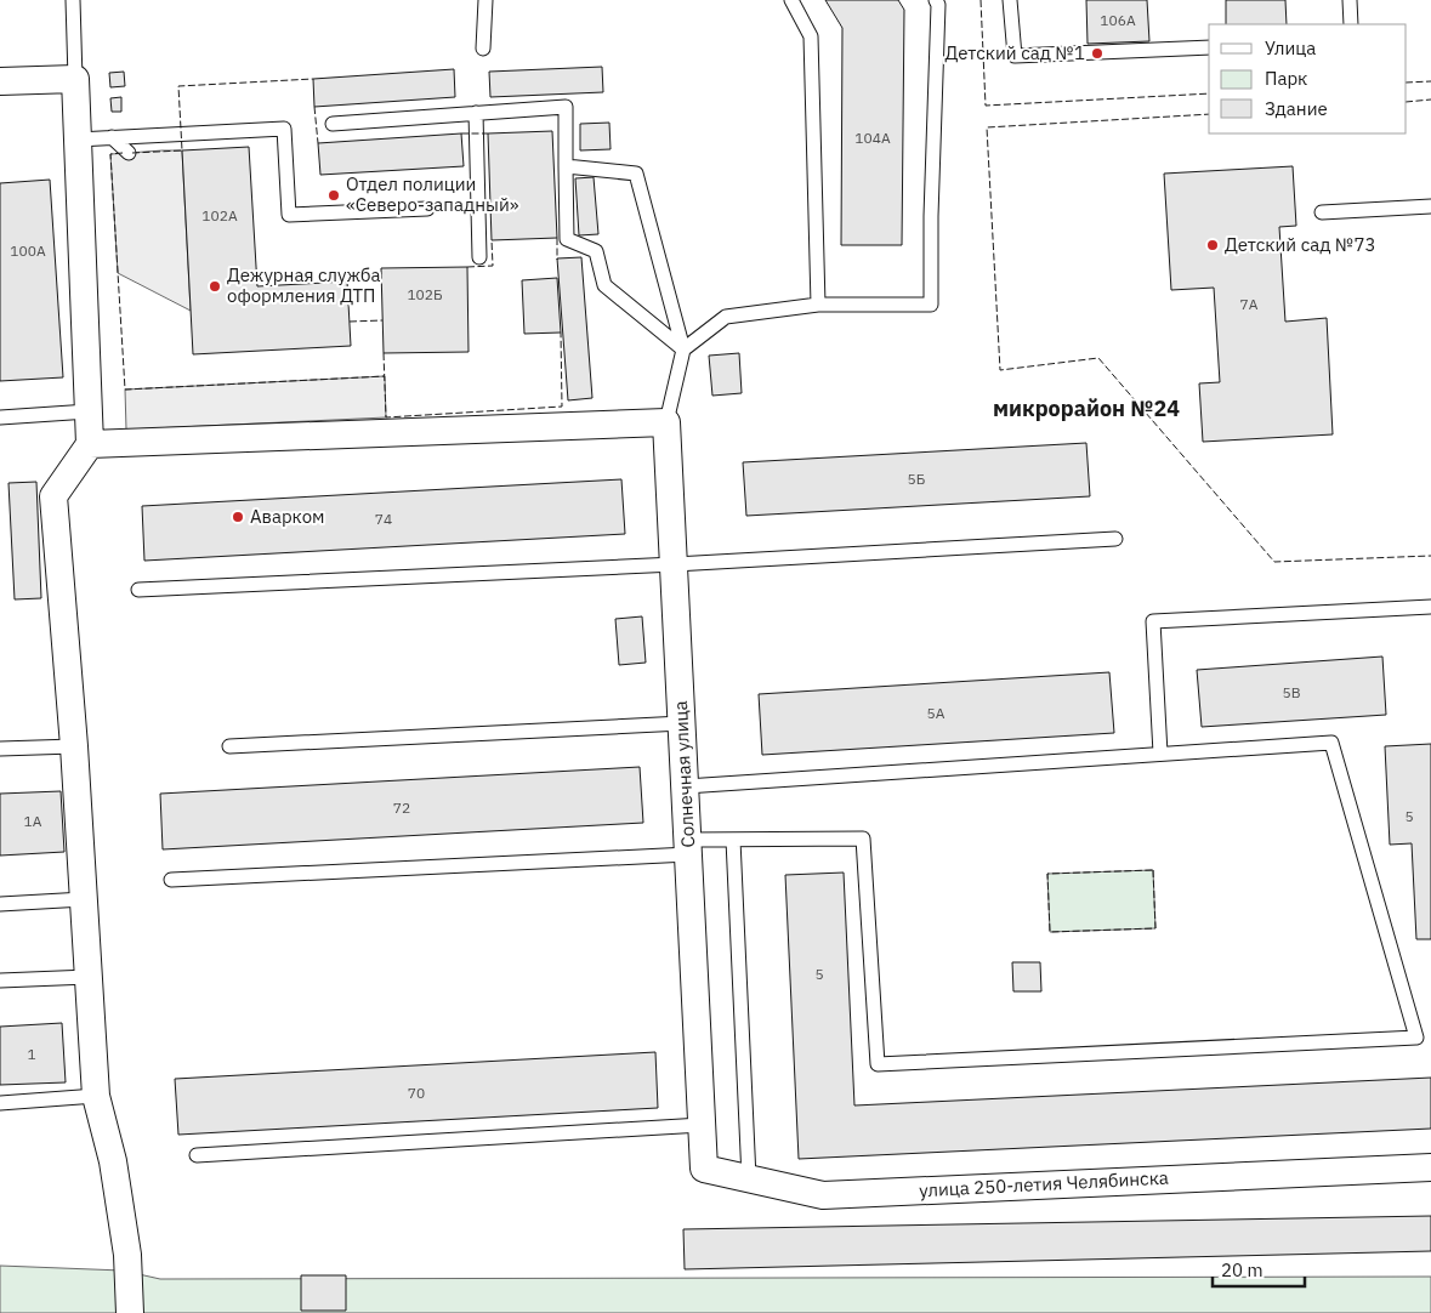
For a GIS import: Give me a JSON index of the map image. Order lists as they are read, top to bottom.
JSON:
{
  "streets": {
    "street": ["Солнечная улица", "улица 250-летия Челябинска"]
  },
  "crossings": [
    ["Солнечная улица", "улица 250-летия Челябинска"]
  ],
  "districts": ["микрорайон №24"],
  "places": [
    "Детский сад №1",
    "Отдел полиции «Северо-западный»",
    "Детский сад №73",
    "Дежурная служба оформления ДТП",
    "Аварком"
  ],
  "house_numbers": [
    "106А",
    "104А",
    "102А",
    "100А",
    "102Б",
    "7А",
    "5Б",
    "74",
    "5В",
    "5А",
    "72",
    "5",
    "1А",
    "5",
    "1",
    "70"
  ],
  "legend": ["Улица", "Парк", "Здание"],
  "scale_bar": "20 m"
}
